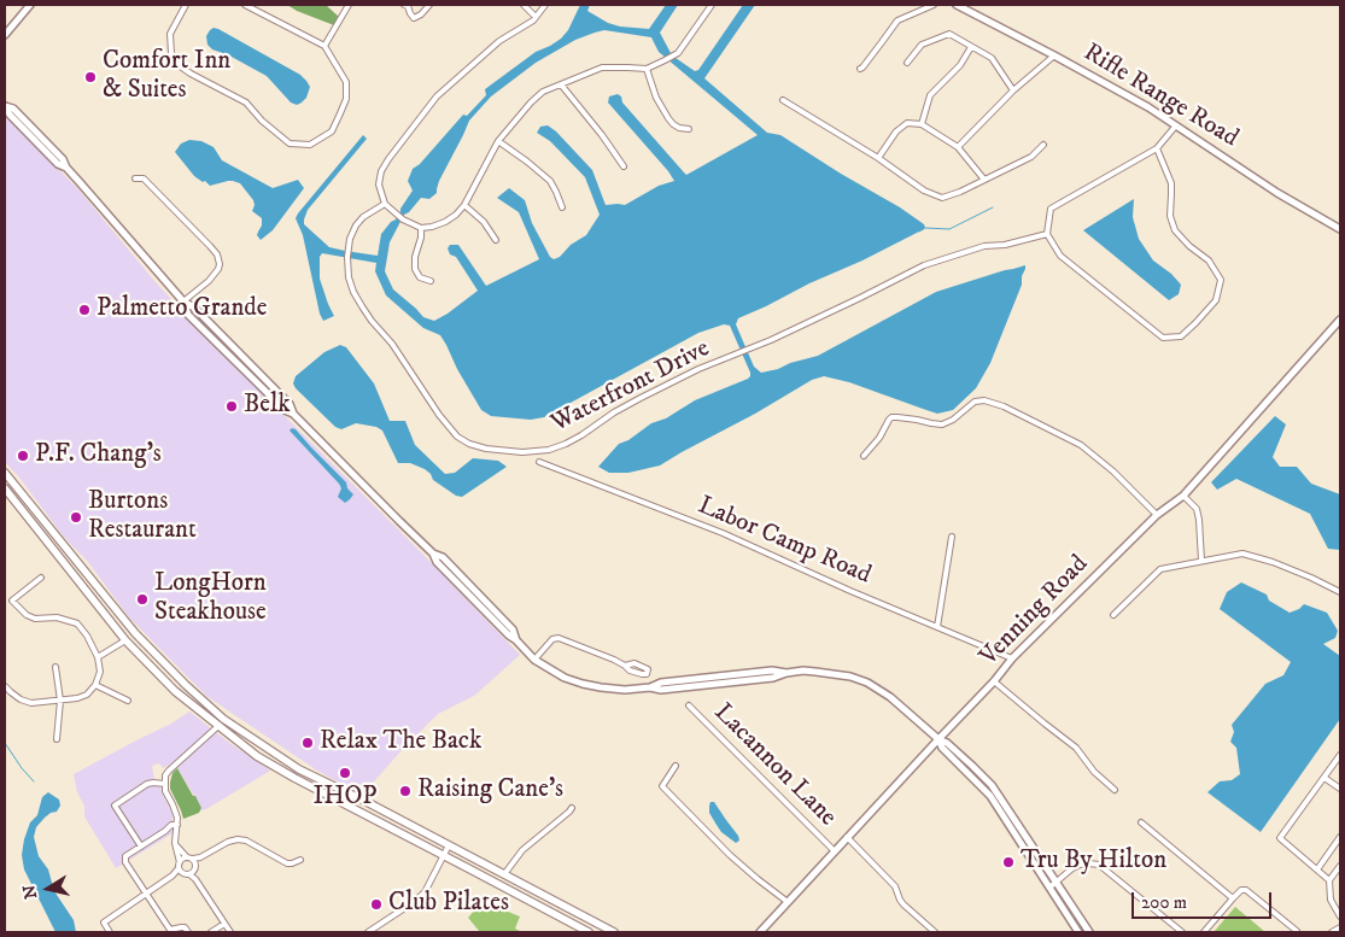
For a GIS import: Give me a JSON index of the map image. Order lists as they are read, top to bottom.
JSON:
{
  "streets": {
    "main road": ["Rifle Range Road", "Venning Road"],
    "street": ["Waterfront Drive", "Labor Camp Road", "Lacannon Lane"]
  },
  "crossings": [
    ["Labor Camp Road", "Venning Road"],
    ["Venning Road", "Lacannon Lane"]
  ],
  "places": [
    "Comfort Inn & Suites",
    "Palmetto Grande",
    "Belk",
    "P.F. Chang's",
    "Burtons Restaurant",
    "LongHorn Steakhouse",
    "Relax The Back",
    "IHOP",
    "Raising Cane's",
    "Tru By Hilton",
    "Club Pilates"
  ],
  "scale_bar": "200 m",
  "north": "left"
}
